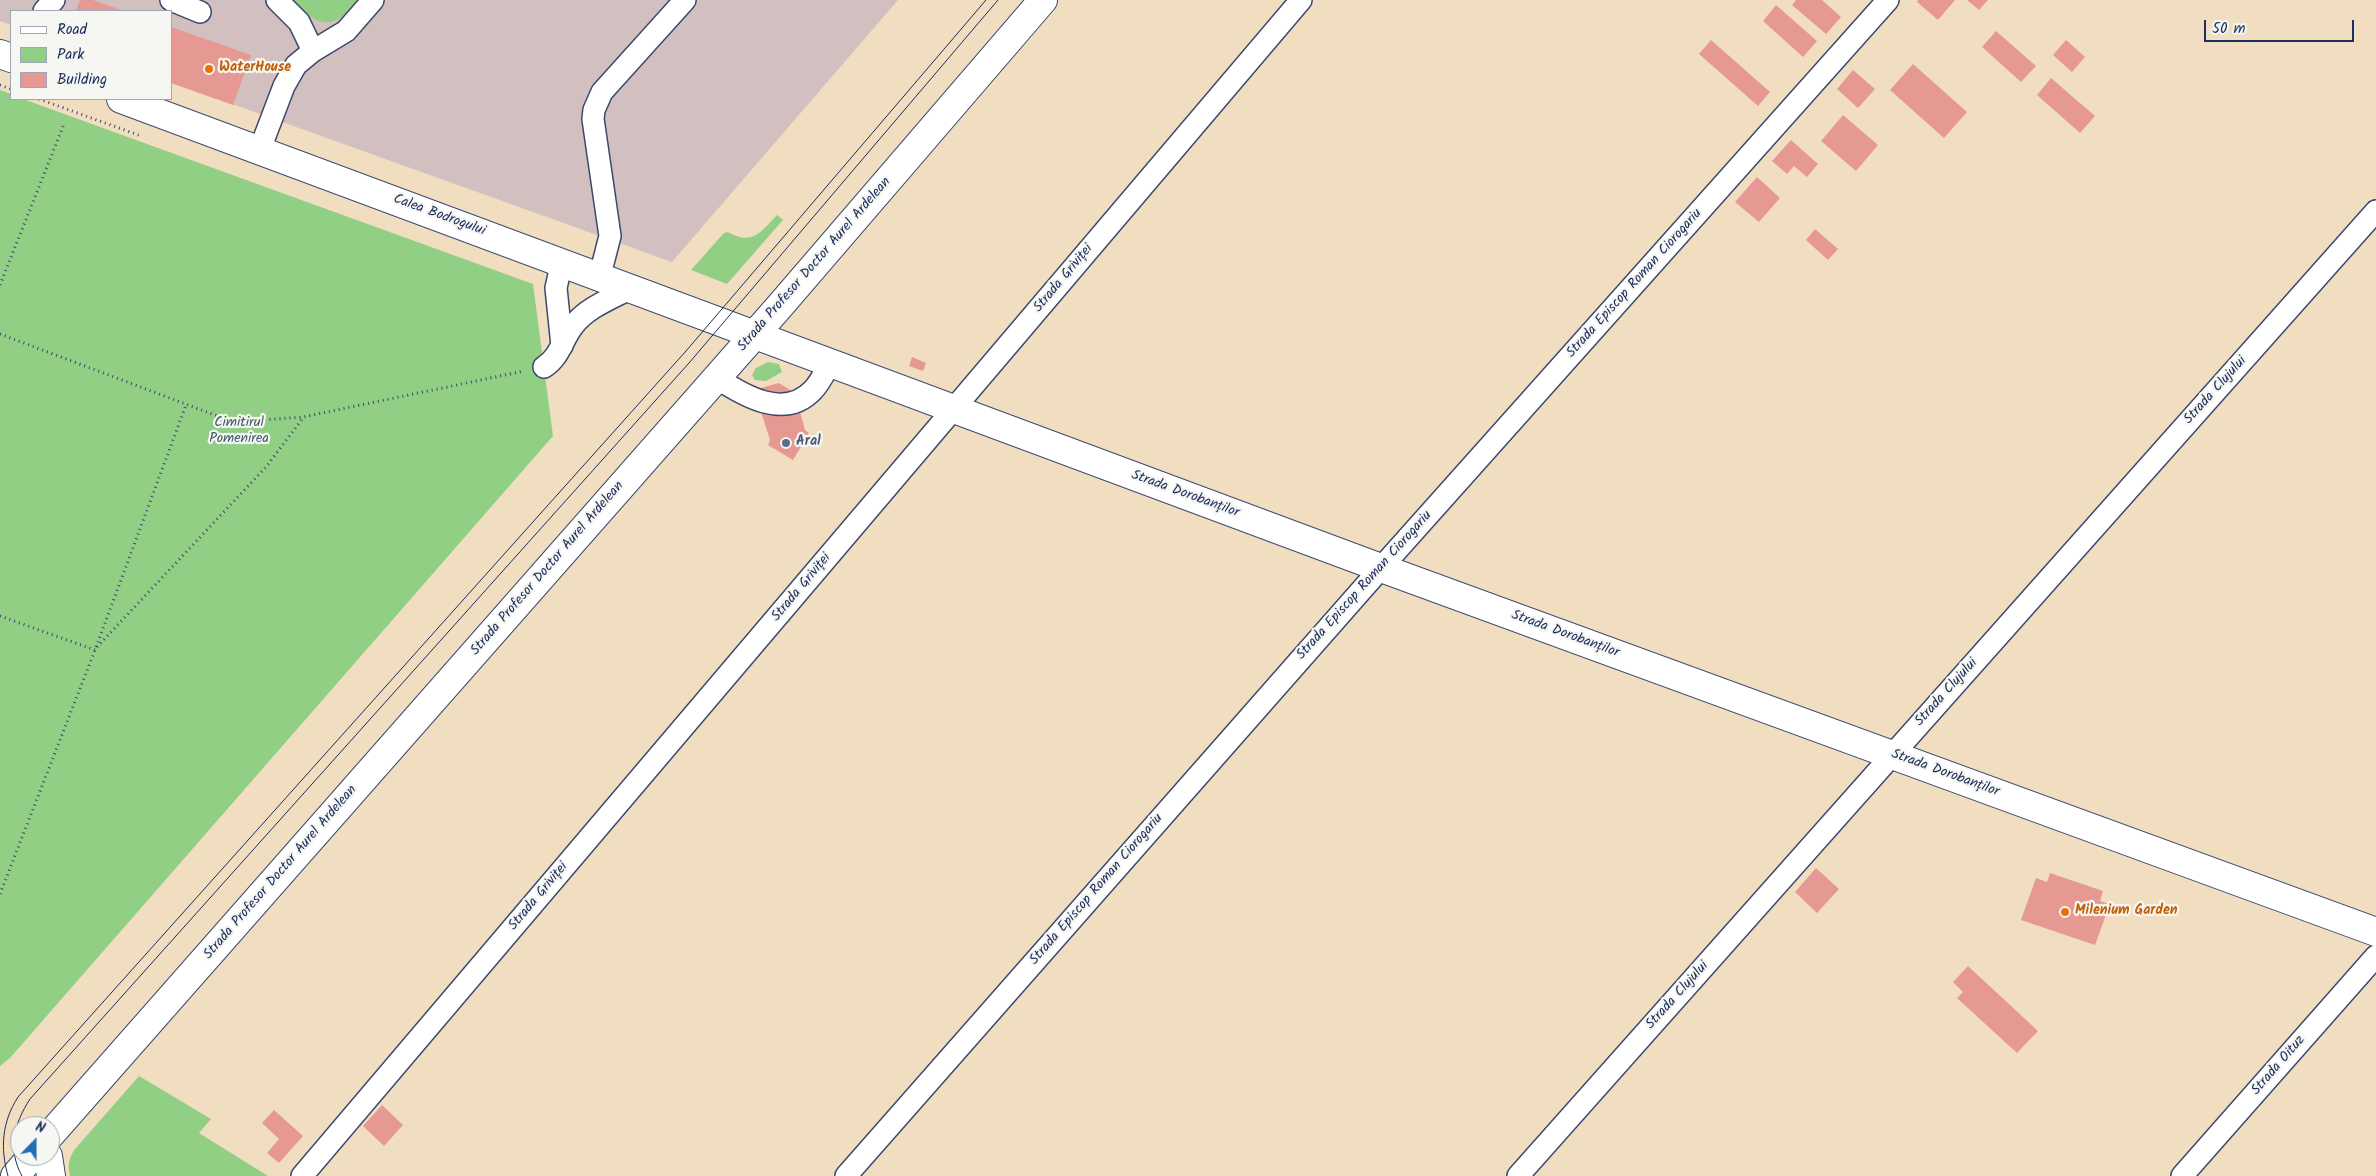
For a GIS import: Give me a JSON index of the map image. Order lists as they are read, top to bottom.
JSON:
{
  "streets": {
    "main road": ["Calea Bodrogului", "Strada Profesor Doctor Aurel Ardelean", "Strada Dorobanților"],
    "street": [
      "Strada Griviței",
      "Strada Episcop Roman Ciorogariu",
      "Strada Clujului",
      "Strada Oituz"
    ]
  },
  "crossings": [
    ["Calea Bodrogului", "Strada Profesor Doctor Aurel Ardelean"],
    ["Calea Bodrogului", "Strada Dorobanților"],
    ["Strada Profesor Doctor Aurel Ardelean", "Strada Dorobanților"],
    ["Strada Griviței", "Strada Dorobanților"],
    ["Strada Episcop Roman Ciorogariu", "Strada Dorobanților"],
    ["Strada Clujului", "Strada Dorobanților"]
  ],
  "parks": ["Cimitirul Pomenirea"],
  "places": ["WaterHouse", "Aral", "Milenium Garden"],
  "legend": ["Road", "Park", "Building"],
  "scale_bar": "50 m",
  "north": "top"
}
